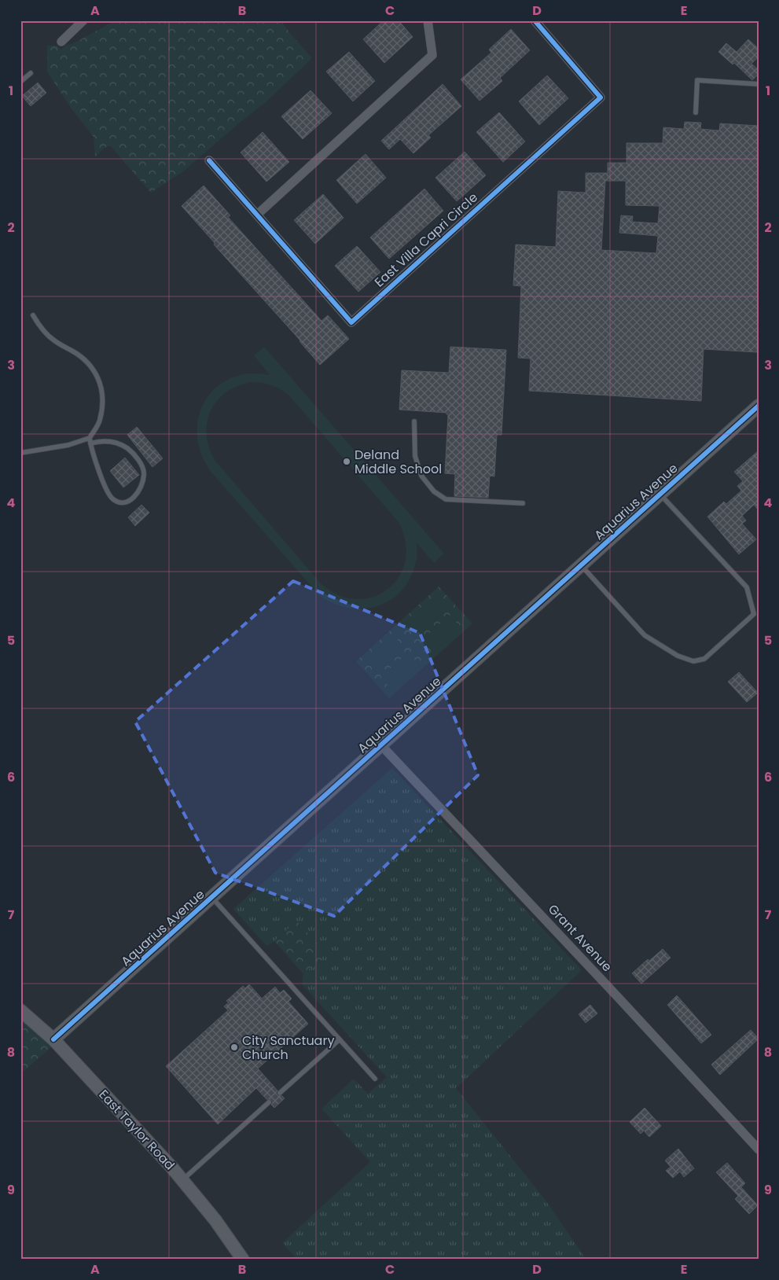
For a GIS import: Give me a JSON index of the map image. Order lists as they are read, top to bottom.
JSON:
{
  "streets": {
    "street": [
      "East Villa Capri Circle",
      "Aquarius Avenue",
      "Grant Avenue",
      "East Taylor Road"
    ]
  },
  "crossings": [
    ["Aquarius Avenue", "Grant Avenue"],
    ["Aquarius Avenue", "East Taylor Road"]
  ],
  "places": ["Deland Middle School", "City Sanctuary Church"],
  "grid": {
    "columns": [
      "A",
      "B",
      "C",
      "D",
      "E"
    ],
    "rows": [
      "1",
      "2",
      "3",
      "4",
      "5",
      "6",
      "7",
      "8",
      "9"
    ]
  }
}
